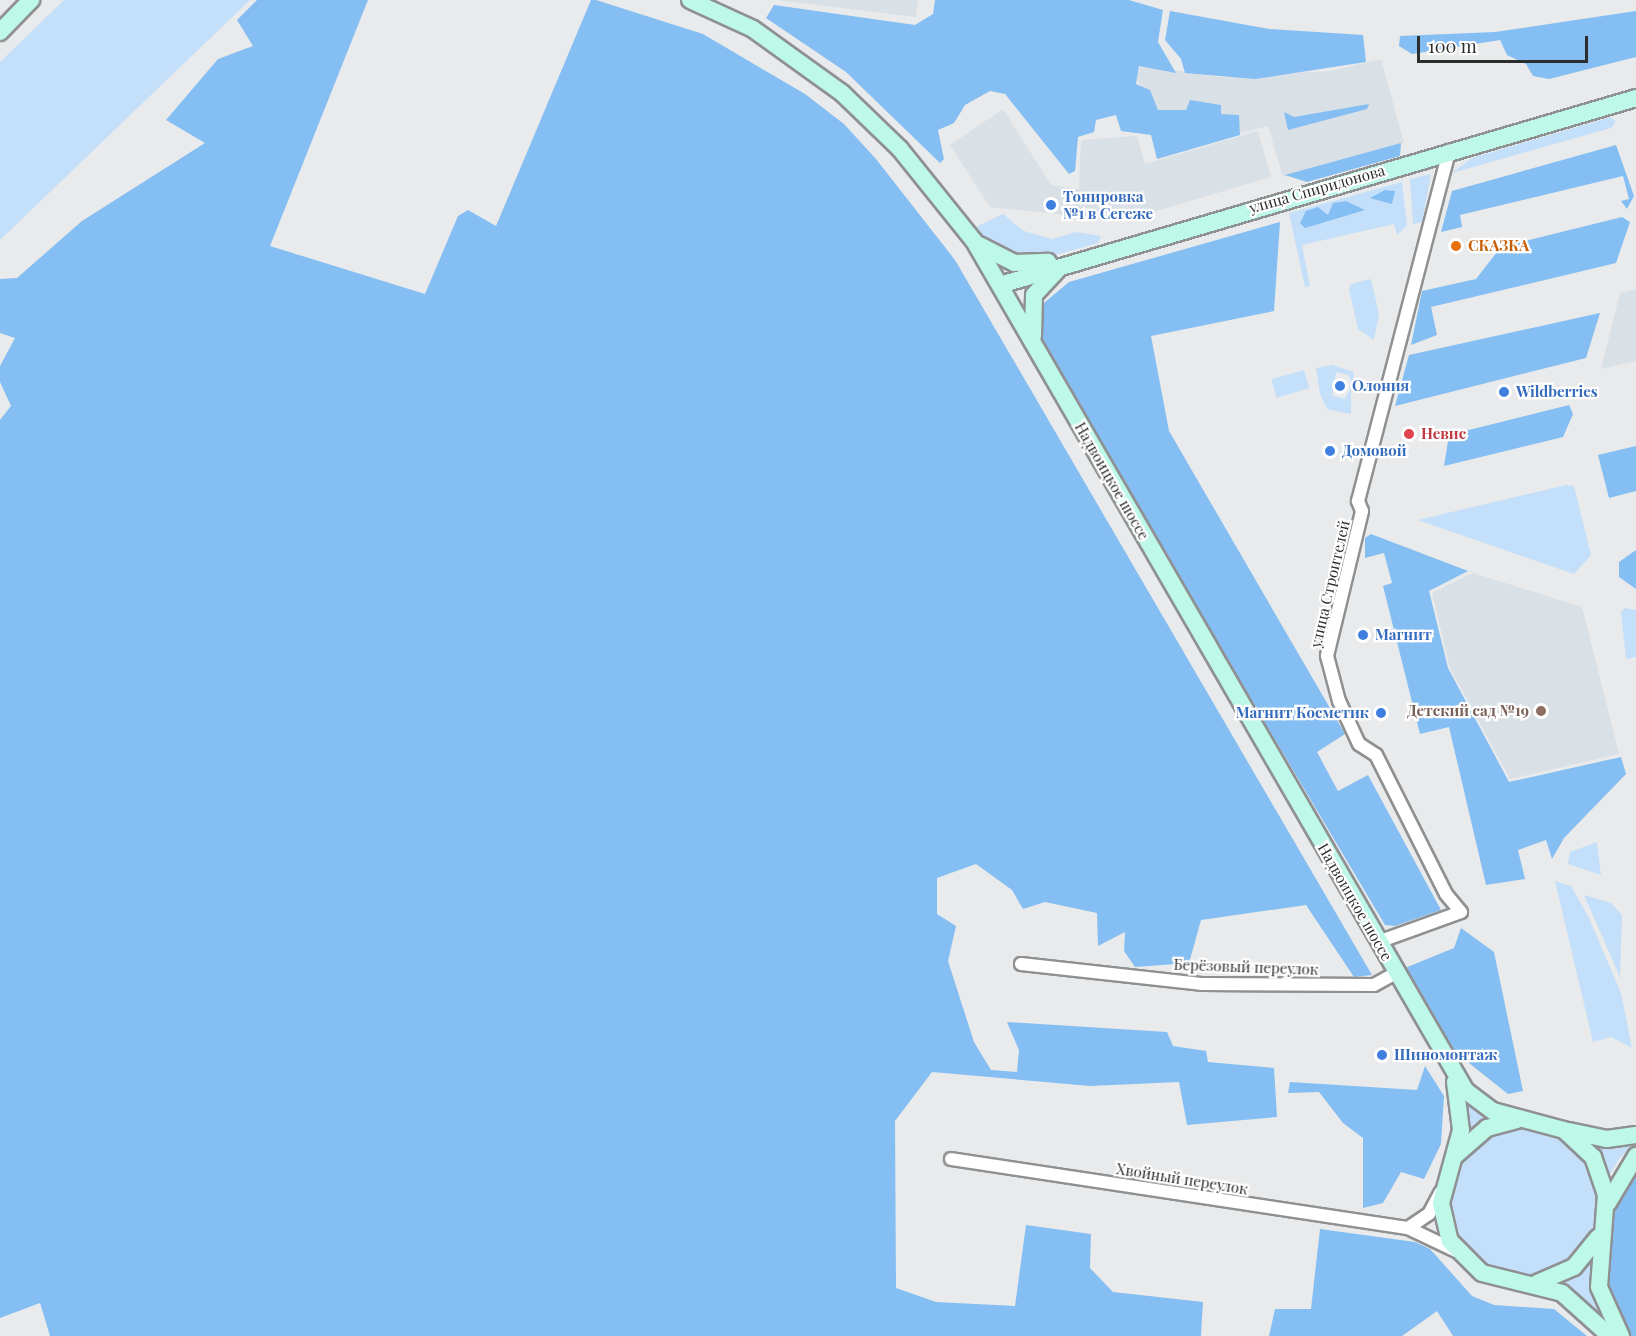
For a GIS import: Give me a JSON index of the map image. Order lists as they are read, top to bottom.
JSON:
{
  "streets": {
    "main road": ["улица Спиридонова", "Надвоицкое шоссе"],
    "street": ["улица Строителей", "Берёзовый переулок", "Хвойный переулок"]
  },
  "crossings": [
    ["улица Спиридонова", "Надвоицкое шоссе"],
    ["улица Спиридонова", "улица Строителей"],
    ["Надвоицкое шоссе", "улица Строителей"],
    ["Надвоицкое шоссе", "Берёзовый переулок"]
  ],
  "places": [
    "Тонировка №1 в Сегеже",
    "СКАЗКА",
    "Олония",
    "Wildberries",
    "Невис",
    "Домовой",
    "Магнит",
    "Детский сад №19",
    "Магнит Косметик",
    "Шиномонтаж"
  ],
  "scale_bar": "100 m"
}
